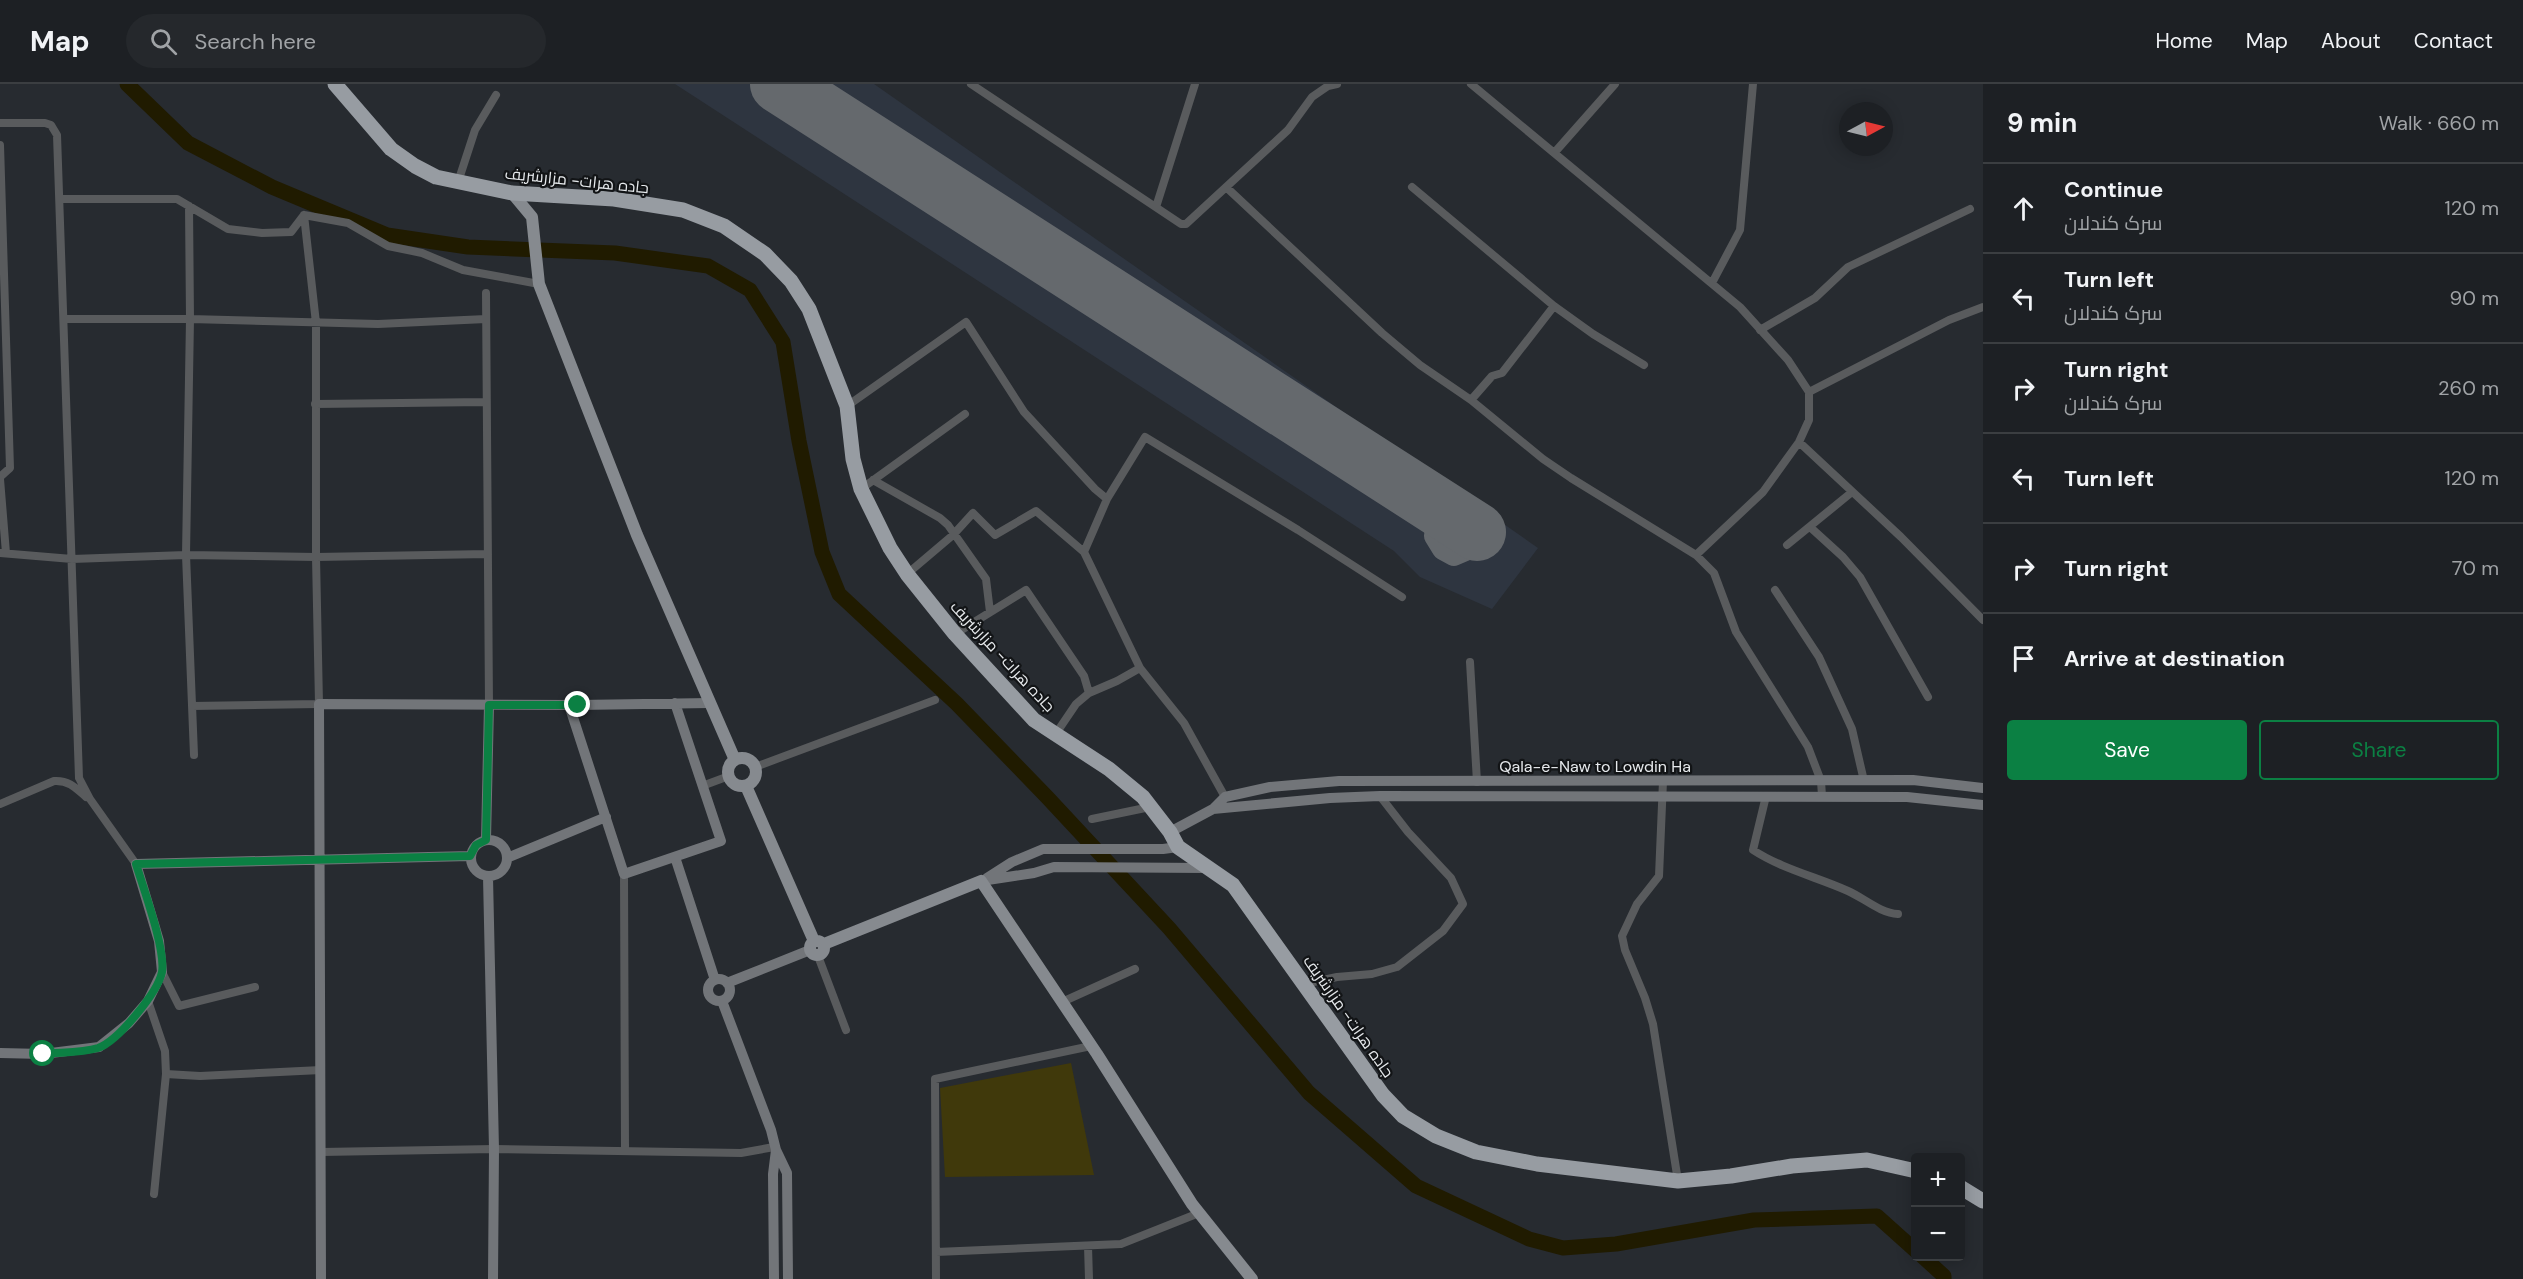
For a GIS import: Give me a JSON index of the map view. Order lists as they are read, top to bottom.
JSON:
{
  "streets": {
    "highway": ["جاده هرات- مزارشریف"],
    "street": ["Qala-e-Naw to Lowdin Ha"]
  },
  "crossings": [
    ["جاده هرات- مزارشریف", "Qala-e-Naw to Lowdin Ha"]
  ],
  "north": "right",
  "page": {
    "header": "Map",
    "search": "Search here",
    "nav": [
      "Home",
      "Map",
      "About",
      "Contact"
    ],
    "heading": ["9 min", "Walk · 660 m"],
    "list": [
      ["Continue", "سرک کندلان", "120 m"],
      ["Turn left", "سرک کندلان", "90 m"],
      ["Turn right", "سرک کندلان", "260 m"],
      ["Turn left", "120 m"],
      ["Turn right", "70 m"],
      "Arrive at destination"
    ],
    "buttons": ["Save", "Share"],
    "map_buttons": ["+", "−"]
  }
}
